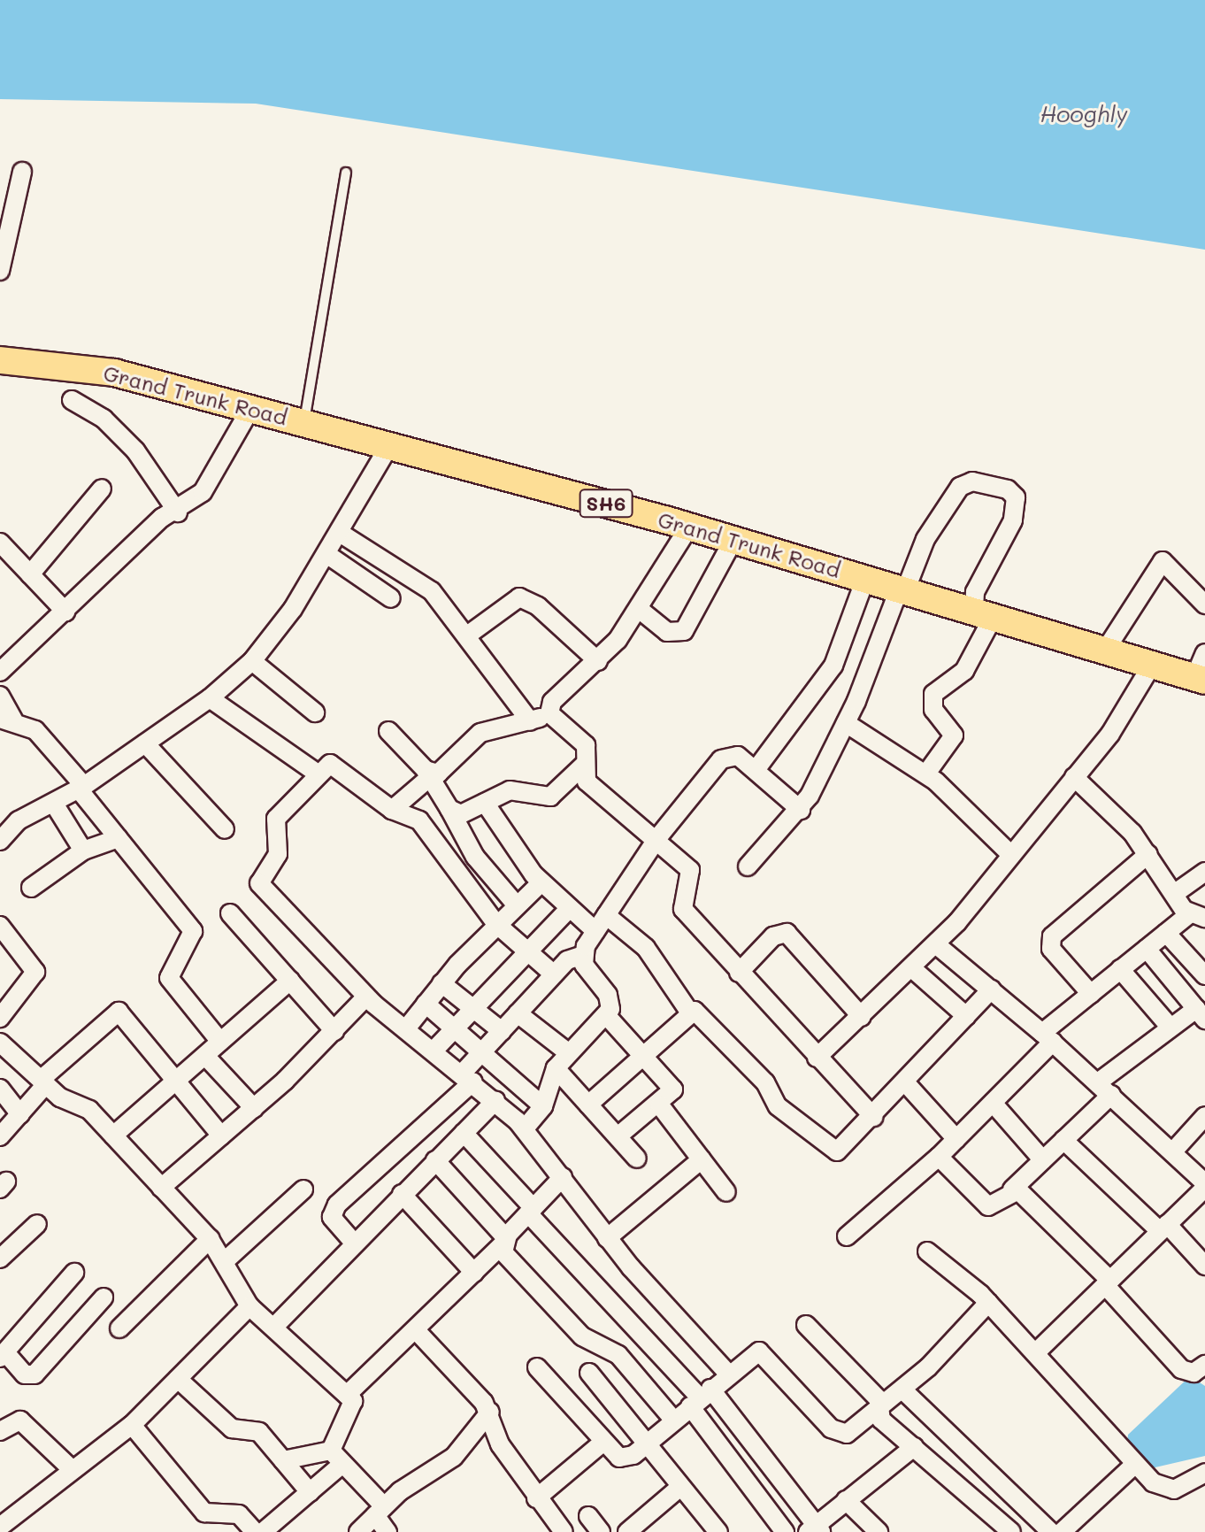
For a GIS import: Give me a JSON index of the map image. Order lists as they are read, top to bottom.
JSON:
{
  "streets": {
    "main road": ["Grand Trunk Road", "SH6"]
  },
  "water": ["Hooghly"]
}
